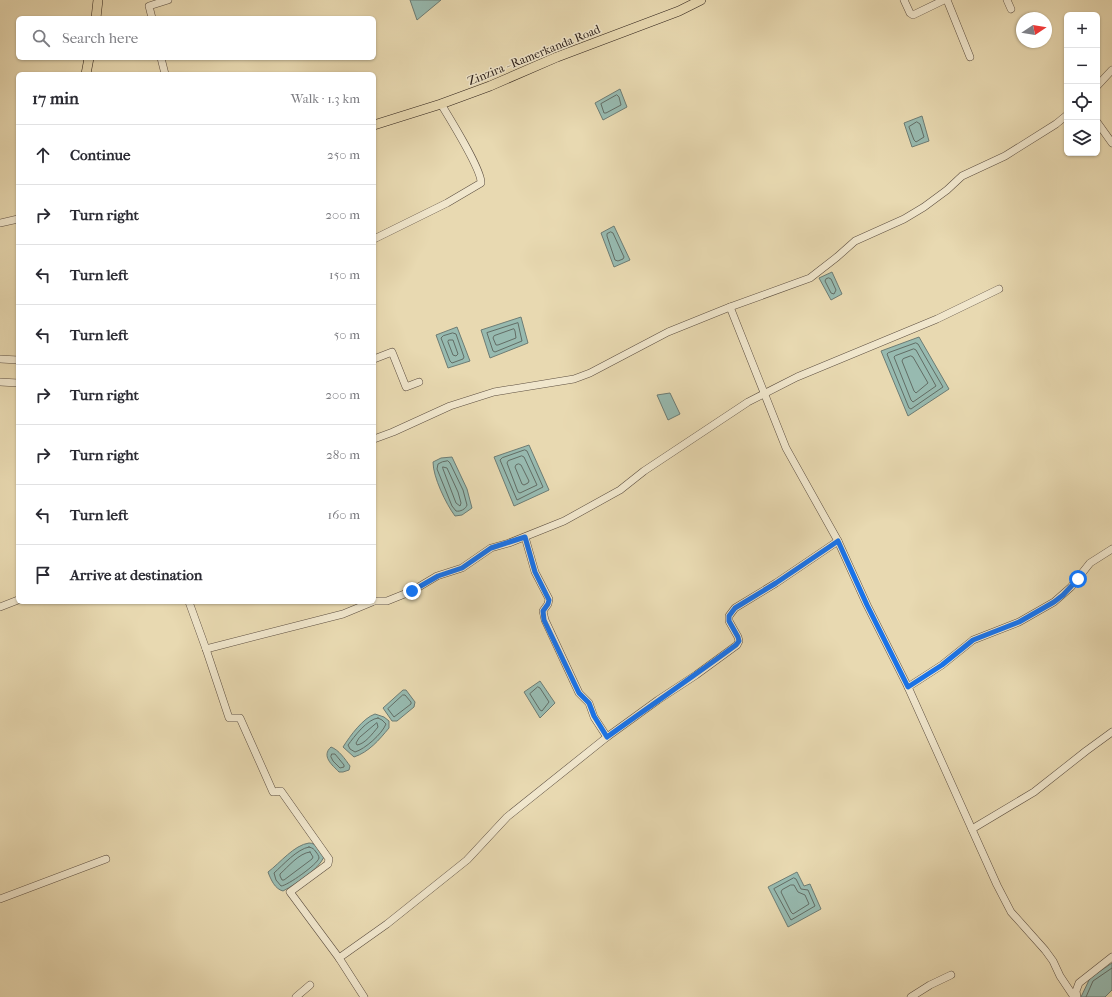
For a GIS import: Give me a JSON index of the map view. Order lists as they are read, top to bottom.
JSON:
{
  "streets": {
    "main road": ["Zinzira - Ramerkanda Road"]
  },
  "north": "right",
  "page": {
    "map_buttons": ["+", "−"],
    "search": "Search here",
    "heading": ["17 min", "Walk · 1.3 km"],
    "list": [
      ["Continue", "250 m"],
      ["Turn right", "200 m"],
      ["Turn left", "150 m"],
      ["Turn left", "50 m"],
      ["Turn right", "200 m"],
      ["Turn right", "280 m"],
      ["Turn left", "160 m"],
      "Arrive at destination"
    ]
  }
}
